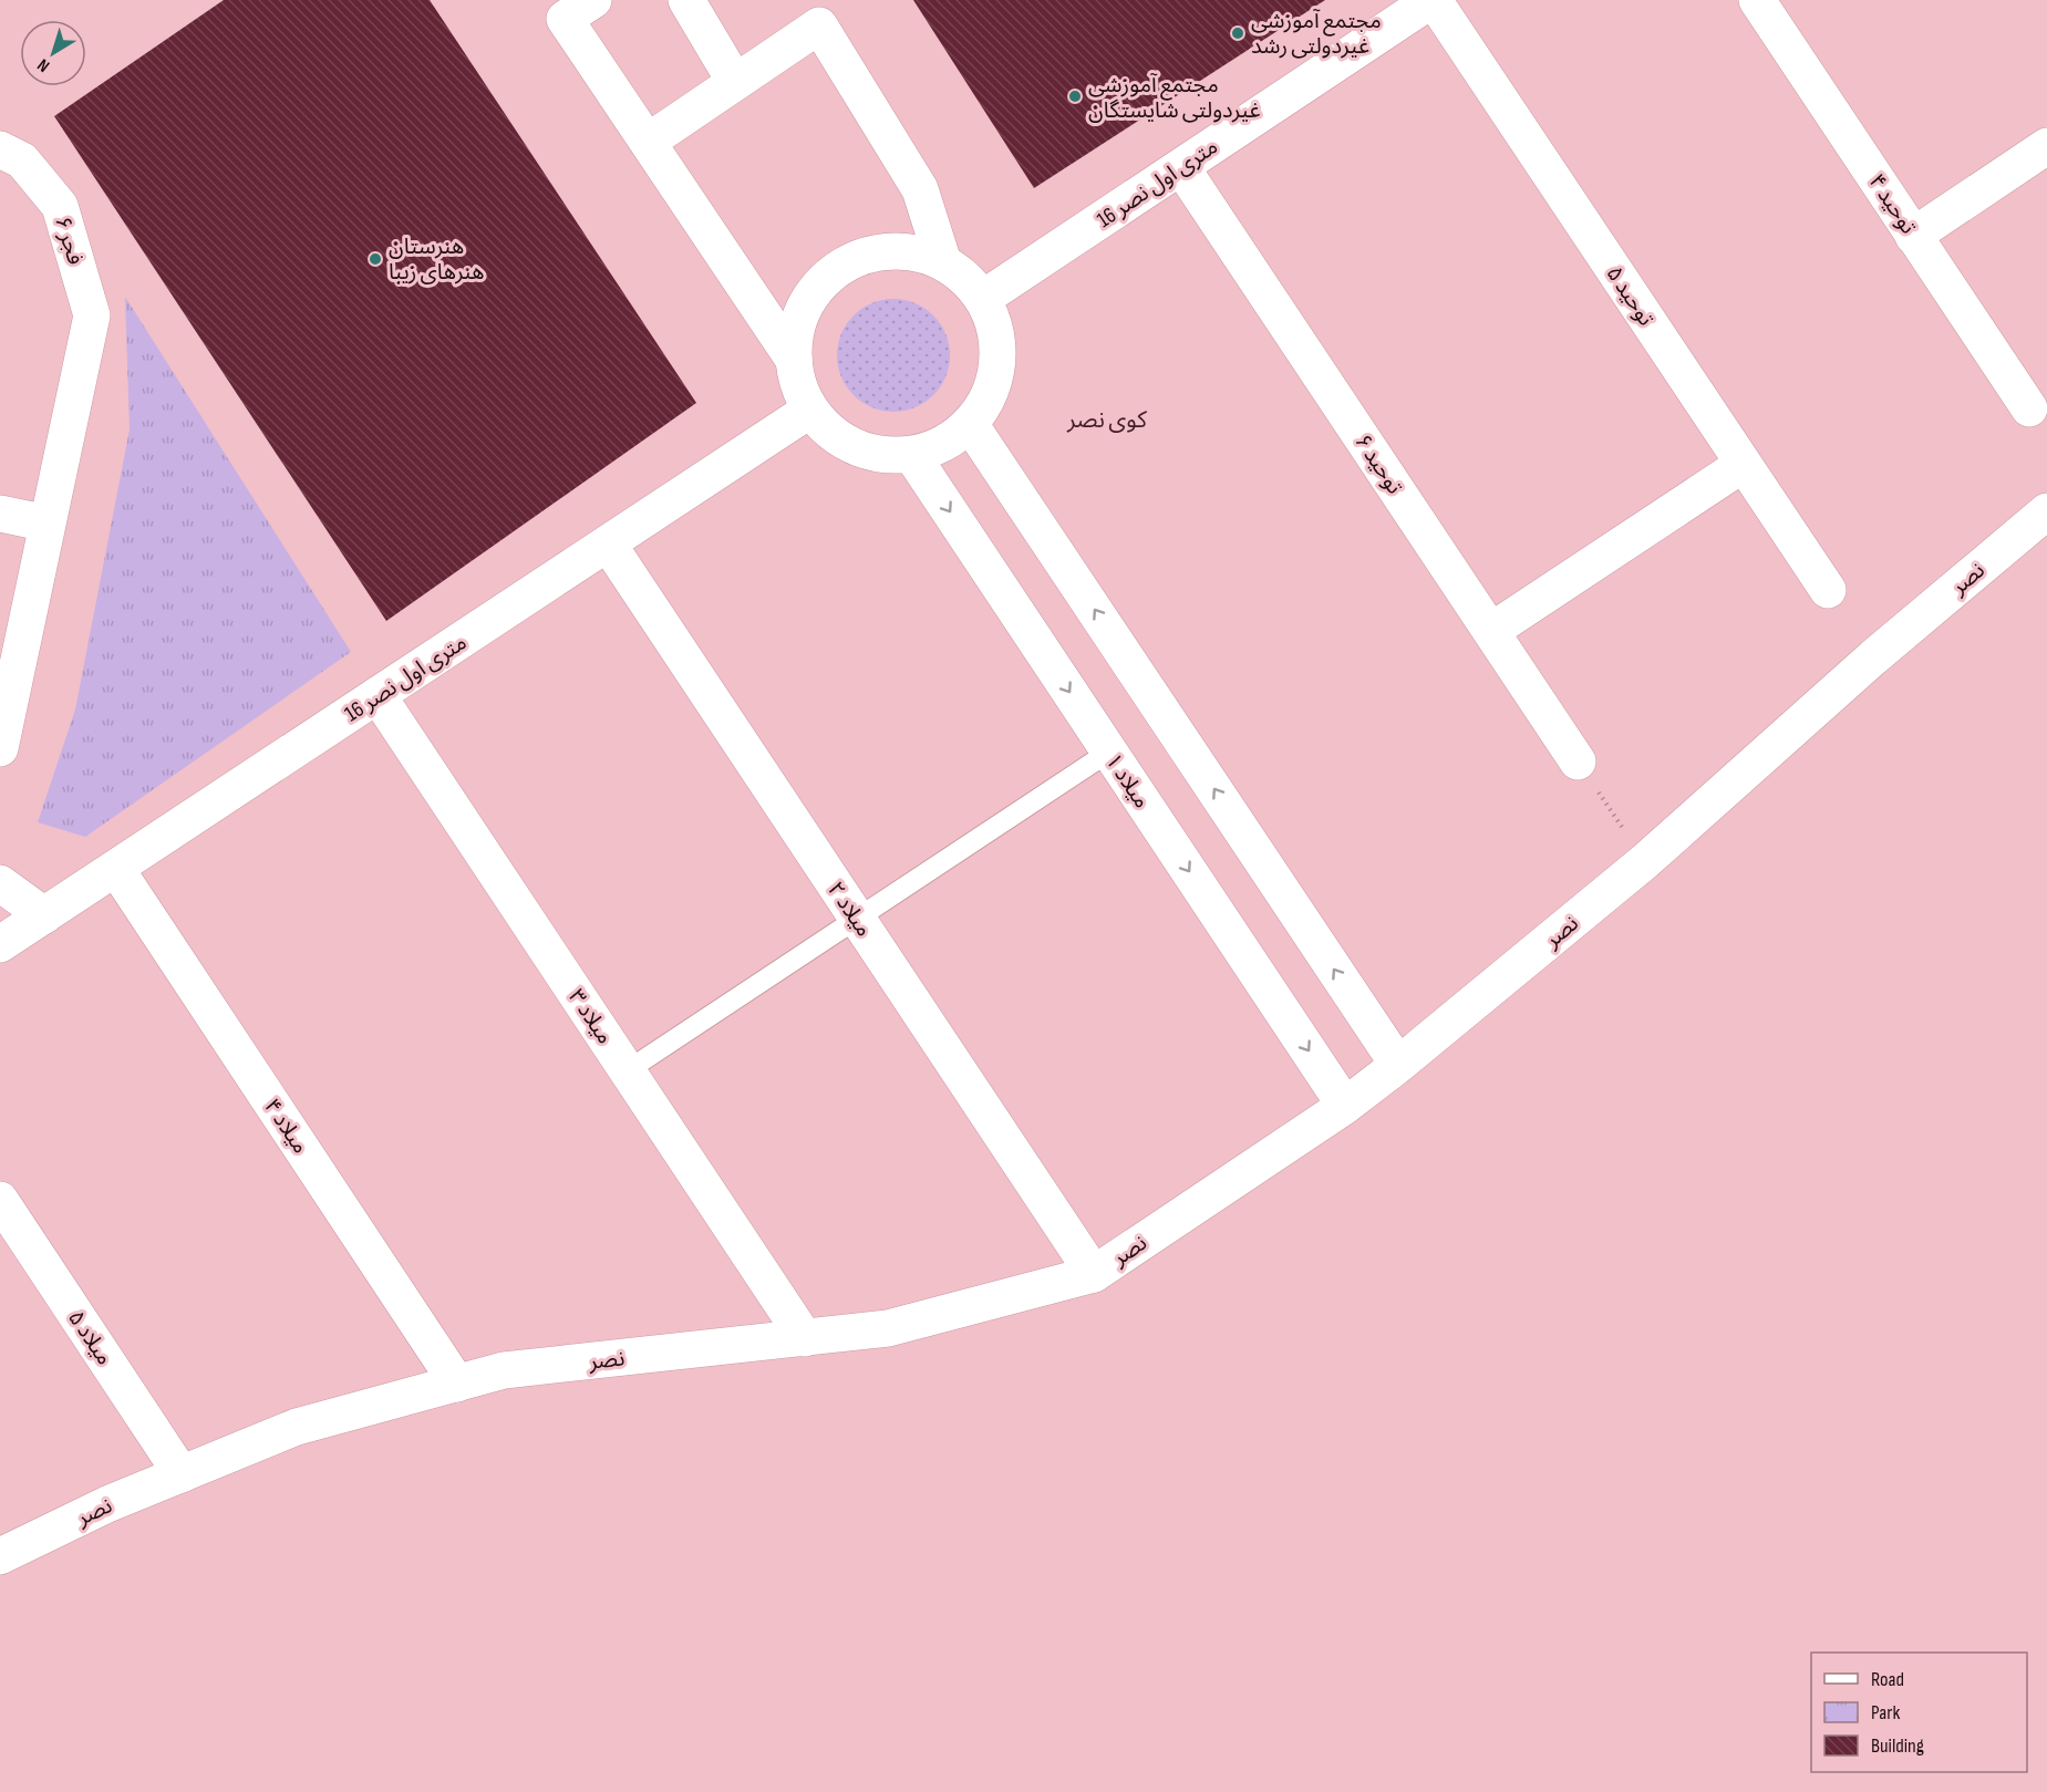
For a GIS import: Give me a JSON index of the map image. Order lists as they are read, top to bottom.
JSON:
{
  "streets": {
    "street": [
      "16 متری اول نصر",
      "توحید ۴",
      "فجر ۶",
      "توحید ۵",
      "توحید ۶",
      "نصر",
      "میلاد ۱",
      "میلاد ۲",
      "میلاد ۳",
      "میلاد ۴",
      "میلاد ۵"
    ]
  },
  "crossings": [
    ["16 متری اول نصر", "توحید ۵"],
    ["16 متری اول نصر", "توحید ۶"],
    ["16 متری اول نصر", "میلاد ۱"],
    ["16 متری اول نصر", "میلاد ۲"],
    ["16 متری اول نصر", "میلاد ۳"],
    ["16 متری اول نصر", "میلاد ۴"],
    ["نصر", "میلاد ۱"],
    ["نصر", "میلاد ۲"],
    ["نصر", "میلاد ۳"],
    ["نصر", "میلاد ۴"],
    ["نصر", "میلاد ۵"]
  ],
  "districts": ["کوی نصر"],
  "places": ["مجتمع آموزشی غیردولتی رشد", "مجتمع آموزشی غیردولتی شایستگان", "هنرستان هنرهای زیبا"],
  "legend": ["Road", "Park", "Building"],
  "north": "bottom left"
}
